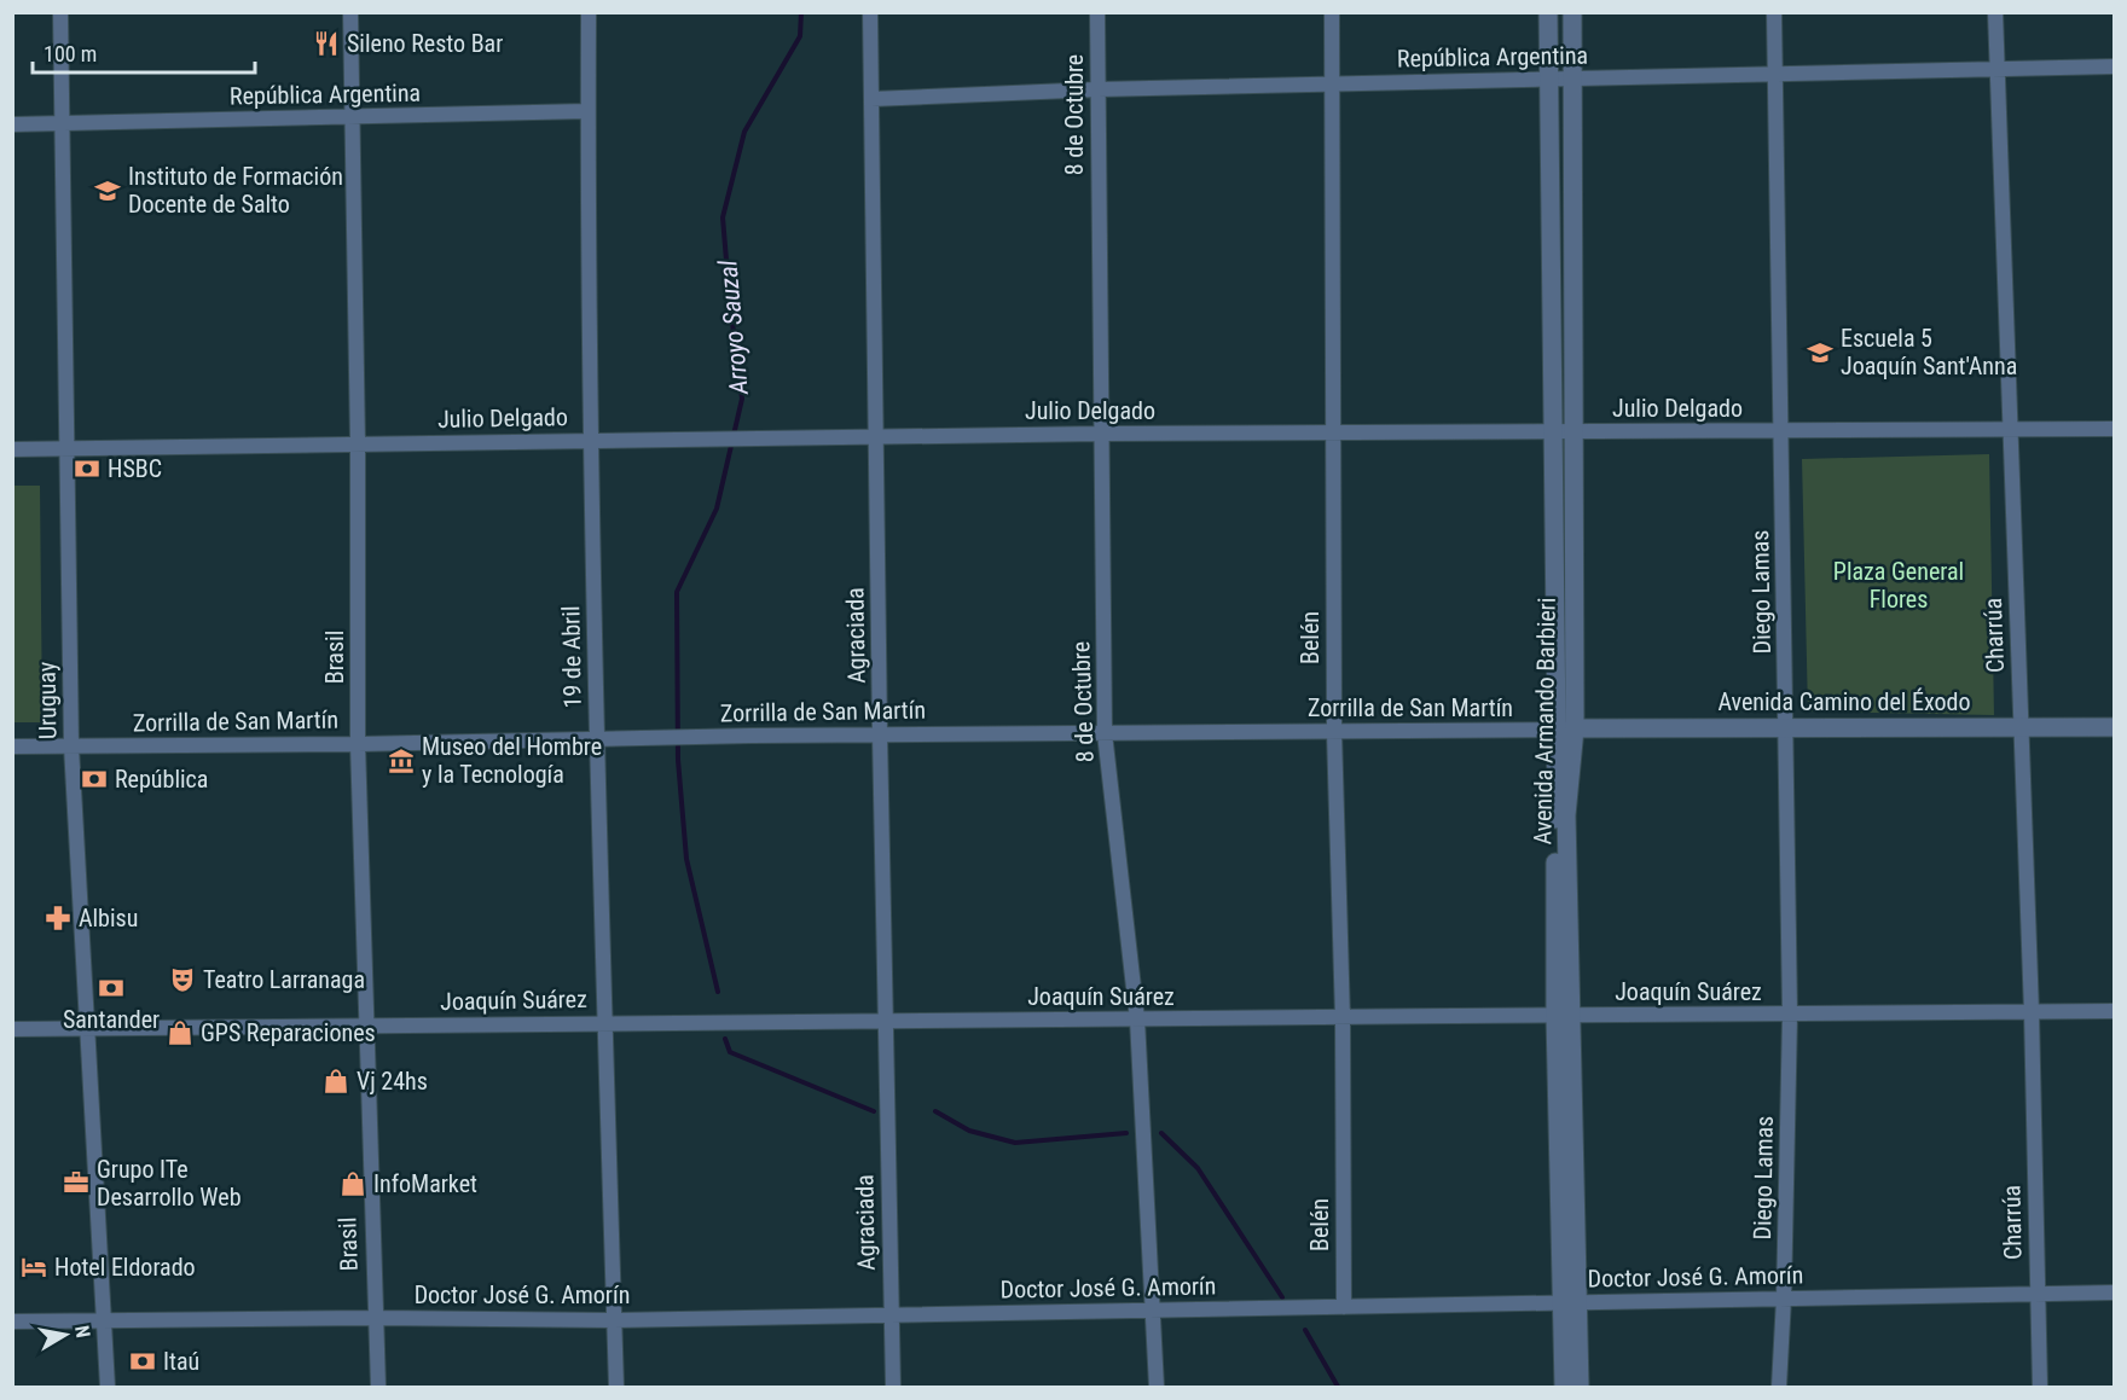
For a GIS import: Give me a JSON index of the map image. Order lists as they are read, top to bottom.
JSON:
{
  "streets": {
    "street": [
      "República Argentina",
      "8 de Octubre",
      "Julio Delgado",
      "Diego Lamas",
      "Agraciada",
      "Charrúa",
      "Belén",
      "Brasil",
      "19 de Abril",
      "Uruguay",
      "Avenida Camino del Éxodo",
      "Zorrilla de San Martín",
      "Avenida Armando Barbieri",
      "Joaquín Suárez",
      "Doctor José G. Amorín"
    ]
  },
  "crossings": [
    ["República Argentina", "8 de Octubre"],
    ["República Argentina", "Diego Lamas"],
    ["República Argentina", "Agraciada"],
    ["República Argentina", "Charrúa"],
    ["República Argentina", "Belén"],
    ["República Argentina", "Brasil"],
    ["República Argentina", "19 de Abril"],
    ["República Argentina", "Uruguay"],
    ["República Argentina", "Avenida Armando Barbieri"],
    ["8 de Octubre", "Julio Delgado"],
    ["8 de Octubre", "Zorrilla de San Martín"],
    ["8 de Octubre", "Joaquín Suárez"],
    ["8 de Octubre", "Doctor José G. Amorín"],
    ["Julio Delgado", "Diego Lamas"],
    ["Julio Delgado", "Agraciada"],
    ["Julio Delgado", "Charrúa"],
    ["Julio Delgado", "Belén"],
    ["Julio Delgado", "Brasil"],
    ["Julio Delgado", "19 de Abril"],
    ["Julio Delgado", "Uruguay"],
    ["Julio Delgado", "Avenida Armando Barbieri"],
    ["Diego Lamas", "Avenida Camino del Éxodo"],
    ["Diego Lamas", "Joaquín Suárez"],
    ["Diego Lamas", "Doctor José G. Amorín"],
    ["Agraciada", "Zorrilla de San Martín"],
    ["Agraciada", "Joaquín Suárez"],
    ["Agraciada", "Doctor José G. Amorín"],
    ["Charrúa", "Avenida Camino del Éxodo"],
    ["Charrúa", "Joaquín Suárez"],
    ["Charrúa", "Doctor José G. Amorín"],
    ["Belén", "Zorrilla de San Martín"],
    ["Belén", "Joaquín Suárez"],
    ["Belén", "Doctor José G. Amorín"],
    ["Brasil", "Zorrilla de San Martín"],
    ["Brasil", "Joaquín Suárez"],
    ["Brasil", "Doctor José G. Amorín"],
    ["19 de Abril", "Zorrilla de San Martín"],
    ["19 de Abril", "Joaquín Suárez"],
    ["19 de Abril", "Doctor José G. Amorín"],
    ["Uruguay", "Zorrilla de San Martín"],
    ["Uruguay", "Joaquín Suárez"],
    ["Uruguay", "Doctor José G. Amorín"],
    ["Avenida Camino del Éxodo", "Zorrilla de San Martín"],
    ["Avenida Camino del Éxodo", "Avenida Armando Barbieri"],
    ["Zorrilla de San Martín", "Avenida Armando Barbieri"],
    ["Avenida Armando Barbieri", "Joaquín Suárez"],
    ["Avenida Armando Barbieri", "Doctor José G. Amorín"]
  ],
  "water": ["Arroyo Sauzal"],
  "parks": ["Plaza General Flores"],
  "places": {
    "restaurant": ["Sileno Resto Bar"],
    "school or university": ["Instituto de Formación Docente de Salto", "Escuela 5 Joaquín Sant'Anna"],
    "bank": [
      "HSBC",
      "República",
      "Santander",
      "Itaú"
    ],
    "museum": ["Museo del Hombre y la Tecnología"],
    "pharmacy": ["Albisu"],
    "theatre": ["Teatro Larranaga"],
    "shop": ["GPS Reparaciones", "Vj 24hs", "InfoMarket"],
    "office": ["Grupo ITe Desarrollo Web"],
    "hotel": ["Hotel Eldorado"]
  },
  "scale_bar": "100 m",
  "north": "right"
}
